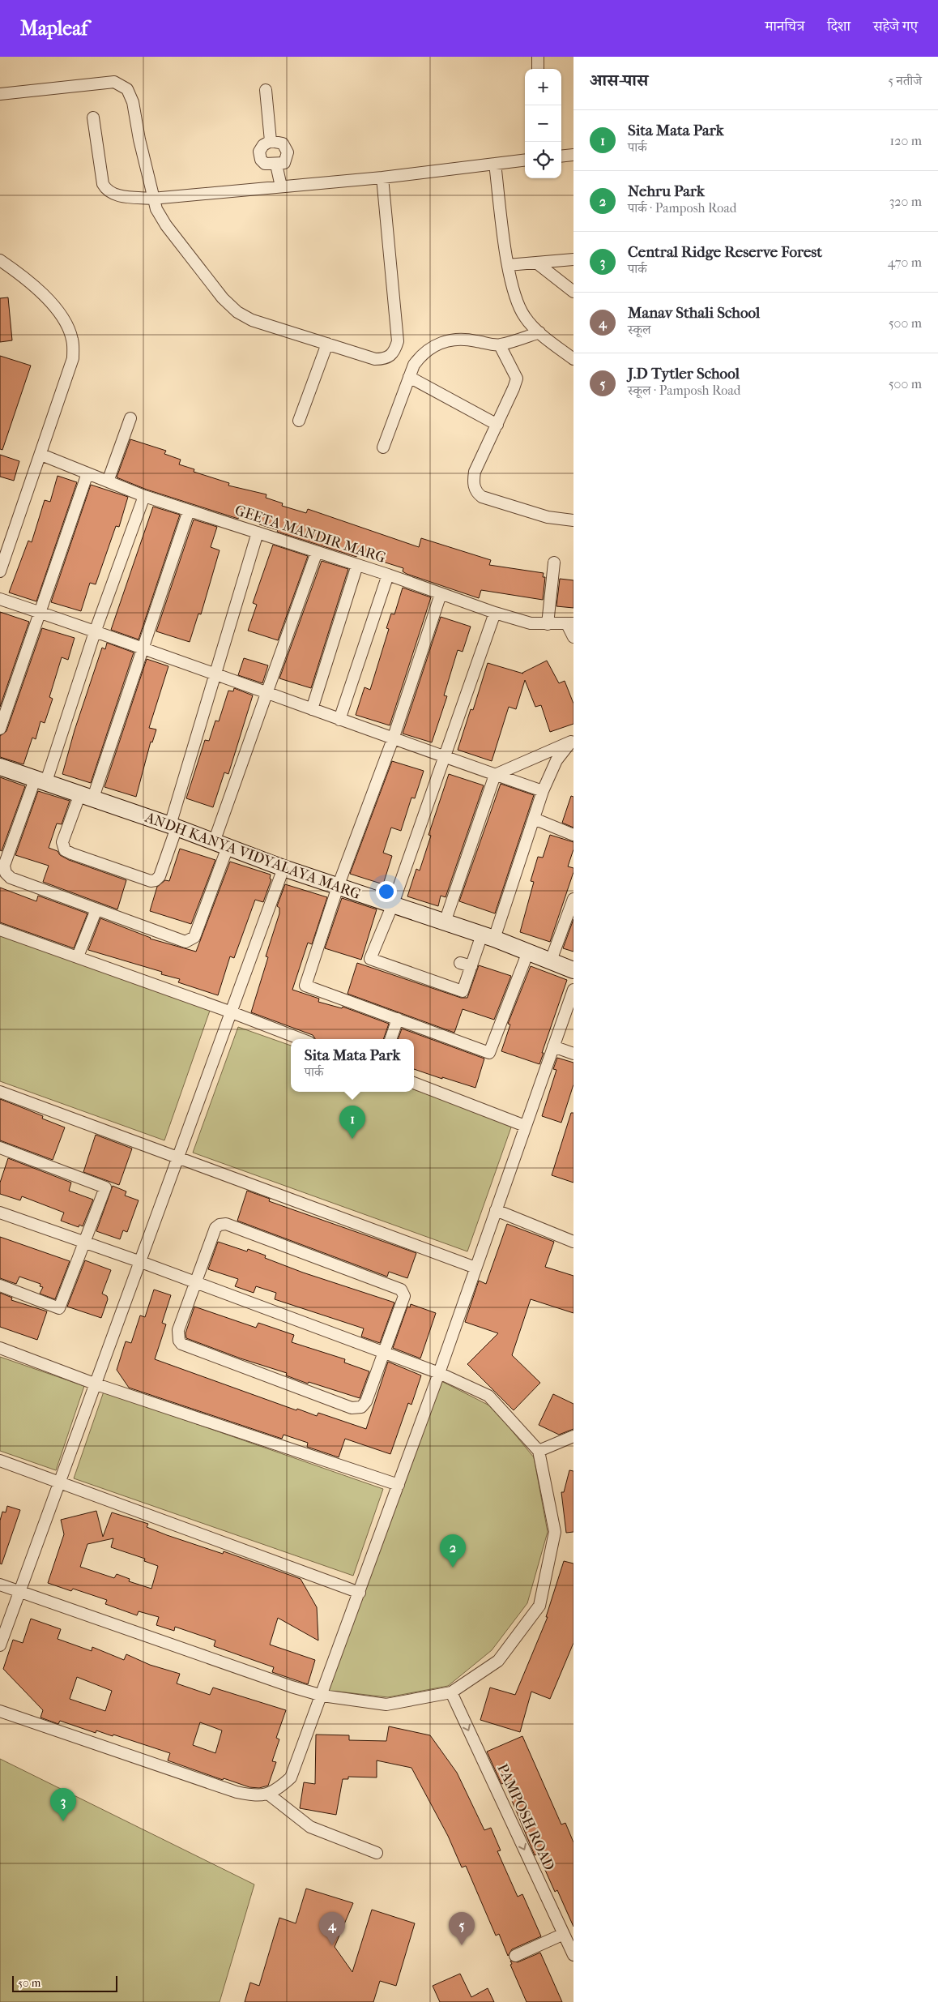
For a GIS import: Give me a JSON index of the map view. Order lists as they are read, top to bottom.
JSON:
{
  "streets": {
    "street": ["GEETA MANDIR MARG", "ANDH KANYA VIDYALAYA MARG", "PAMPOSH ROAD"]
  },
  "one_way": ["PAMPOSH ROAD"],
  "scale_bar": "50 m",
  "page": {
    "header": "Mapleaf",
    "nav": ["मानचित्र", "दिशा", "सहेजे गए"],
    "heading": ["आस-पास", "5 नतीजे"],
    "map_buttons": ["+", "−"],
    "list": [
      {
        "mark": "1",
        "name": "Sita Mata Park",
        "note": "पार्क",
        "value": "120 m"
      },
      {
        "mark": "2",
        "name": "Nehru Park",
        "note": "पार्क · Pamposh Road",
        "value": "320 m"
      },
      {
        "mark": "3",
        "name": "Central Ridge Reserve Forest",
        "note": "पार्क",
        "value": "470 m"
      },
      {
        "mark": "4",
        "name": "Manav Sthali School",
        "note": "स्कूल",
        "value": "500 m"
      },
      {
        "mark": "5",
        "name": "J.D Tytler School",
        "note": "स्कूल · Pamposh Road",
        "value": "500 m"
      }
    ],
    "popup": ["Sita Mata Park", "पार्क"],
    "pins": [
      "1",
      "2",
      "3",
      "4",
      "5"
    ],
    "scale": "50 m"
  }
}
